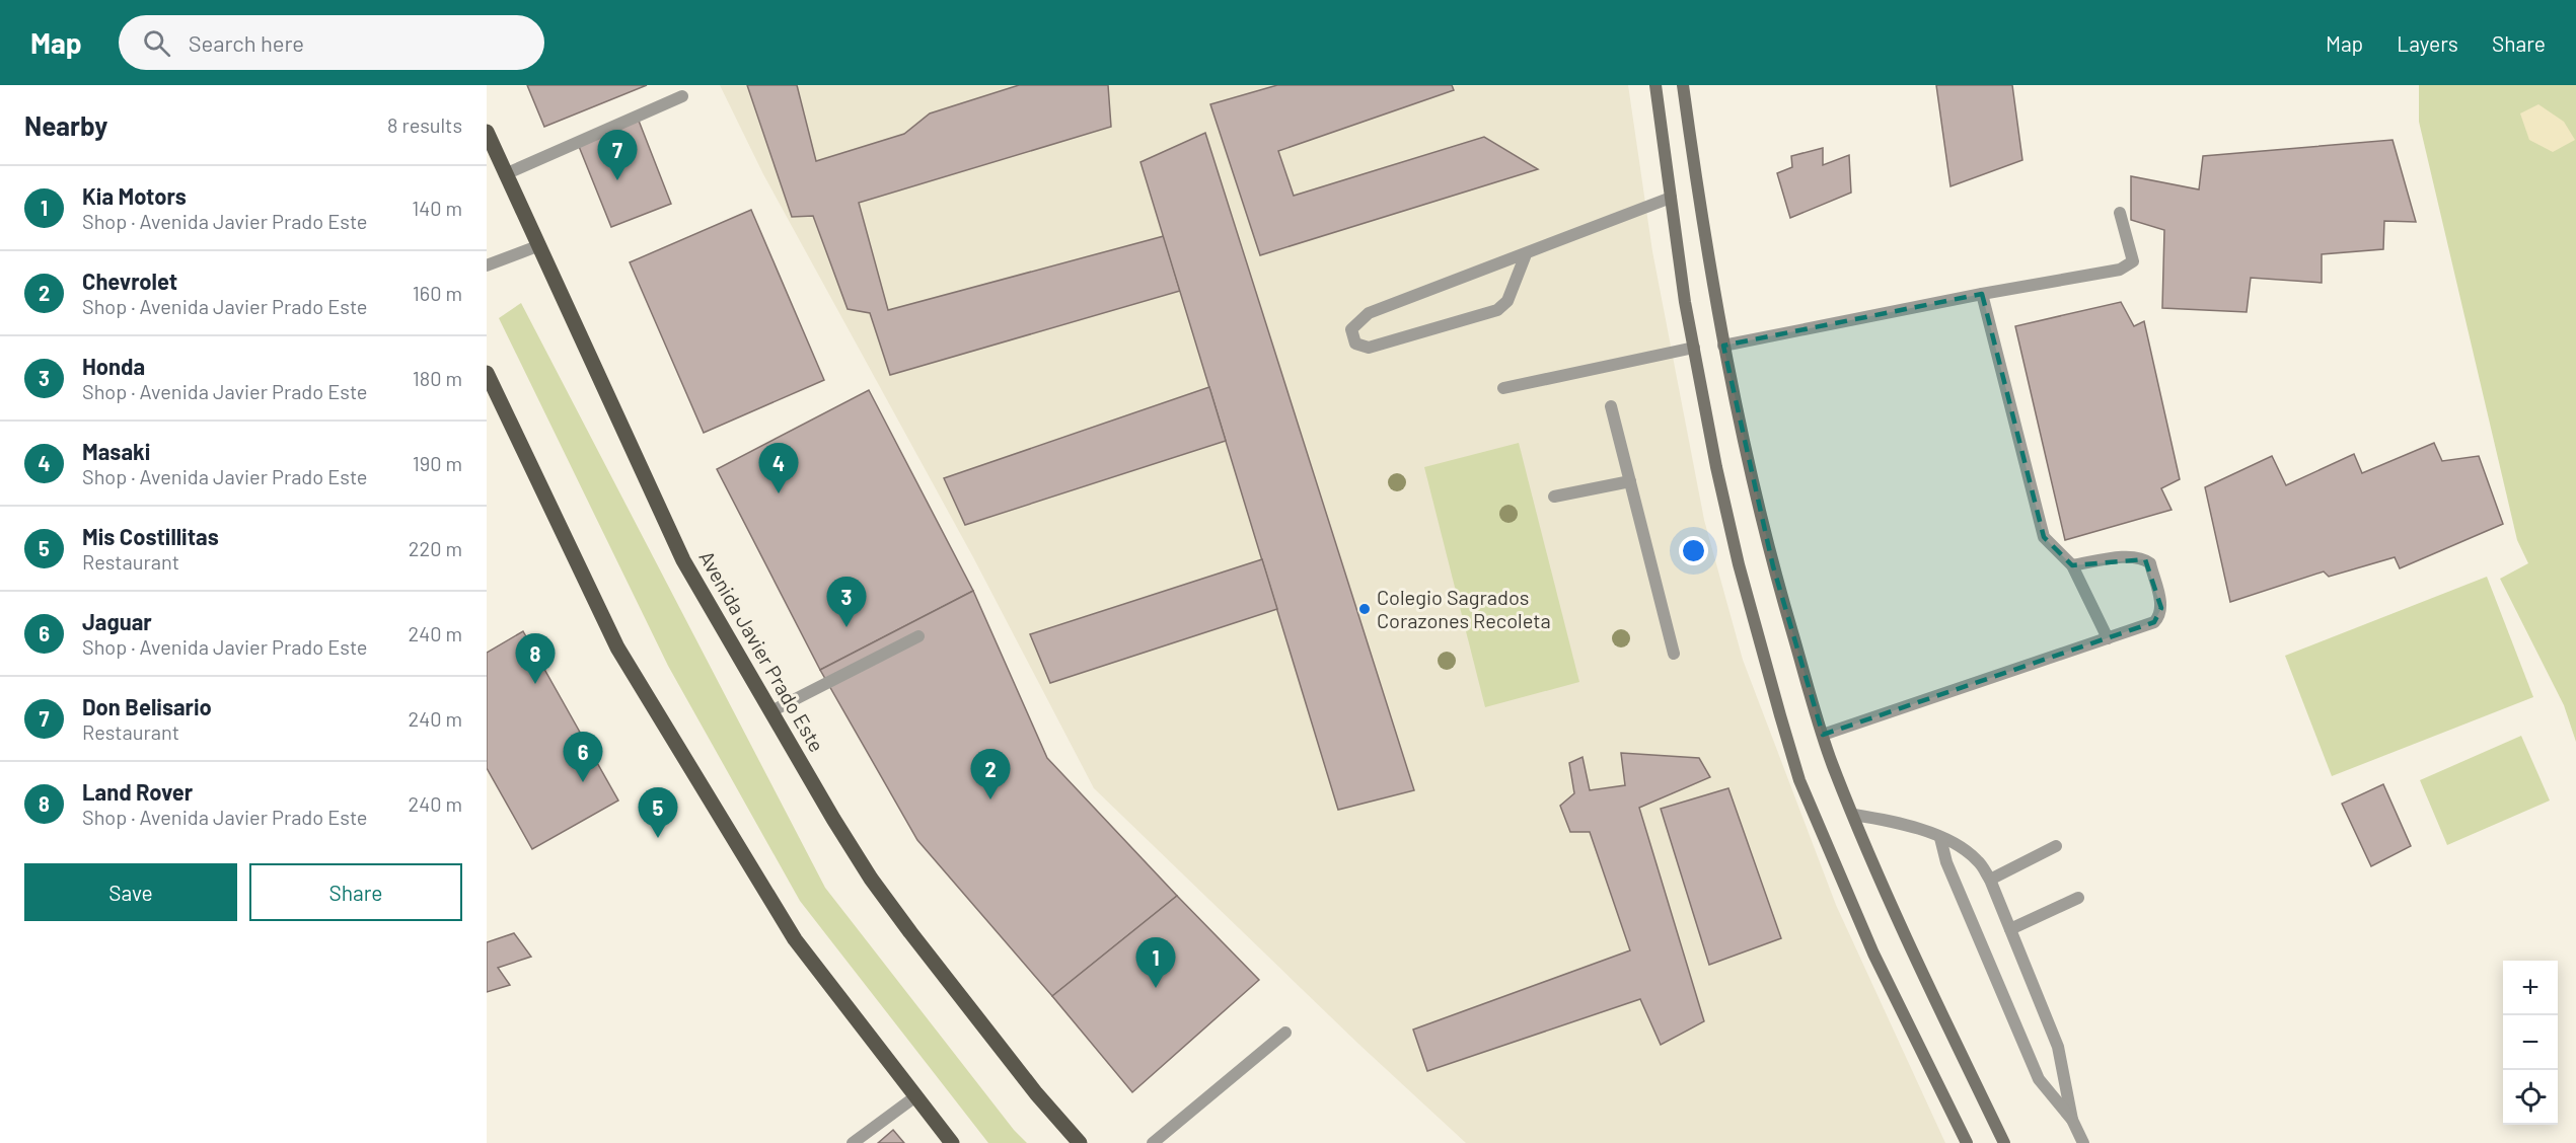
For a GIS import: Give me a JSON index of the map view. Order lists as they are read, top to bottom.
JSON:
{
  "streets": {
    "main road": ["Avenida Javier Prado Este"]
  },
  "places": ["Colegio Sagrados Corazones Recoleta"],
  "page": {
    "header": "Map",
    "search": "Search here",
    "nav": ["Map", "Layers", "Share"],
    "heading": ["Nearby", "8 results"],
    "pins": [
      "7",
      "4",
      "3",
      "8",
      "6",
      "2",
      "5",
      "1"
    ],
    "list": [
      {
        "mark": "1",
        "name": "Kia Motors",
        "note": "Shop · Avenida Javier Prado Este",
        "value": "140 m"
      },
      {
        "mark": "2",
        "name": "Chevrolet",
        "note": "Shop · Avenida Javier Prado Este",
        "value": "160 m"
      },
      {
        "mark": "3",
        "name": "Honda",
        "note": "Shop · Avenida Javier Prado Este",
        "value": "180 m"
      },
      {
        "mark": "4",
        "name": "Masaki",
        "note": "Shop · Avenida Javier Prado Este",
        "value": "190 m"
      },
      {
        "mark": "5",
        "name": "Mis Costillitas",
        "note": "Restaurant",
        "value": "220 m"
      },
      {
        "mark": "6",
        "name": "Jaguar",
        "note": "Shop · Avenida Javier Prado Este",
        "value": "240 m"
      },
      {
        "mark": "7",
        "name": "Don Belisario",
        "note": "Restaurant",
        "value": "240 m"
      },
      {
        "mark": "8",
        "name": "Land Rover",
        "note": "Shop · Avenida Javier Prado Este",
        "value": "240 m"
      }
    ],
    "buttons": ["Save", "Share"],
    "map_buttons": ["+", "−"]
  }
}
